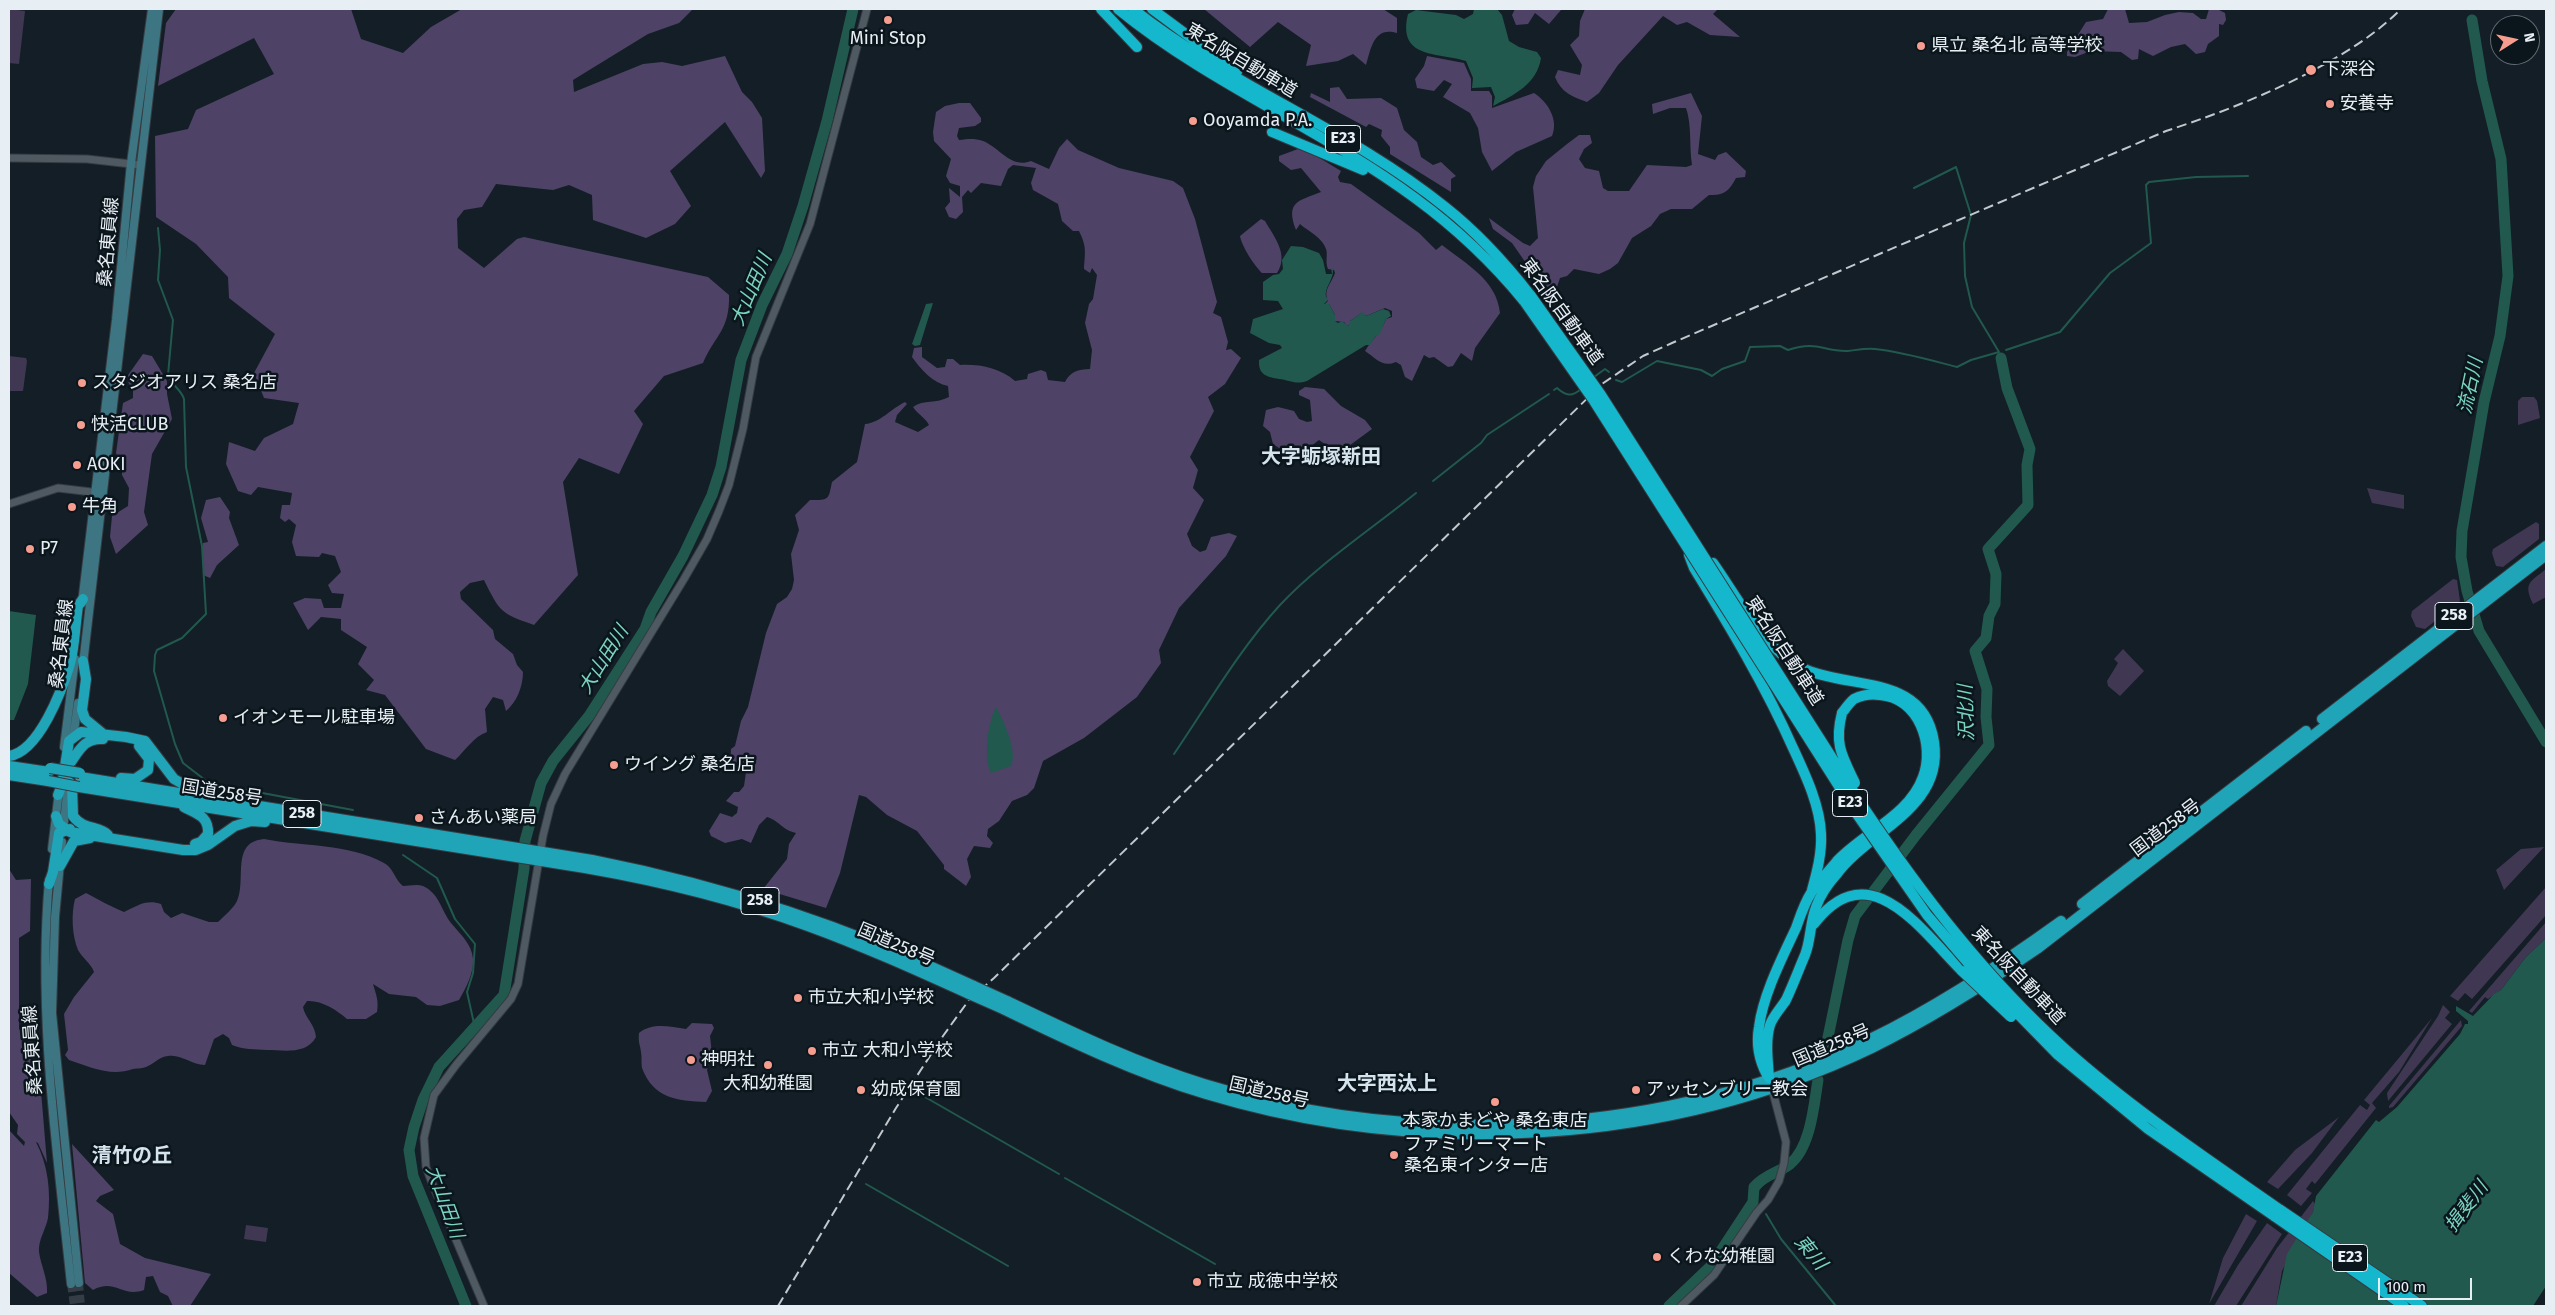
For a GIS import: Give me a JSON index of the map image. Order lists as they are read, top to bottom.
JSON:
{
  "streets": {
    "highway": [
      "東名阪自動車道",
      "E23",
      "258",
      "国道258号"
    ],
    "main road": ["桑名東員線"]
  },
  "districts": ["大字蛎塚新田", "大字西汰上", "清竹の丘"],
  "water": [
    "大山田川",
    "流石川",
    "沢北川",
    "揖斐川",
    "東川"
  ],
  "places": [
    "Mini Stop",
    "県立 桑名北 高等学校",
    "下深谷",
    "安養寺",
    "Ooyamda P.A.",
    "スタジオアリス 桑名店",
    "快活CLUB",
    "AOKI",
    "牛角",
    "P7",
    "イオンモール駐車場",
    "ウイング 桑名店",
    "さんあい薬局",
    "市立大和小学校",
    "市立 大和小学校",
    "神明社",
    "大和幼稚園",
    "幼成保育園",
    "アッセンブリー教会",
    "本家かまどや 桑名東店",
    "ファミリーマート 桑名東インター店",
    "くわな幼稚園",
    "市立 成徳中学校"
  ],
  "scale_bar": "100 m",
  "north": "right"
}
